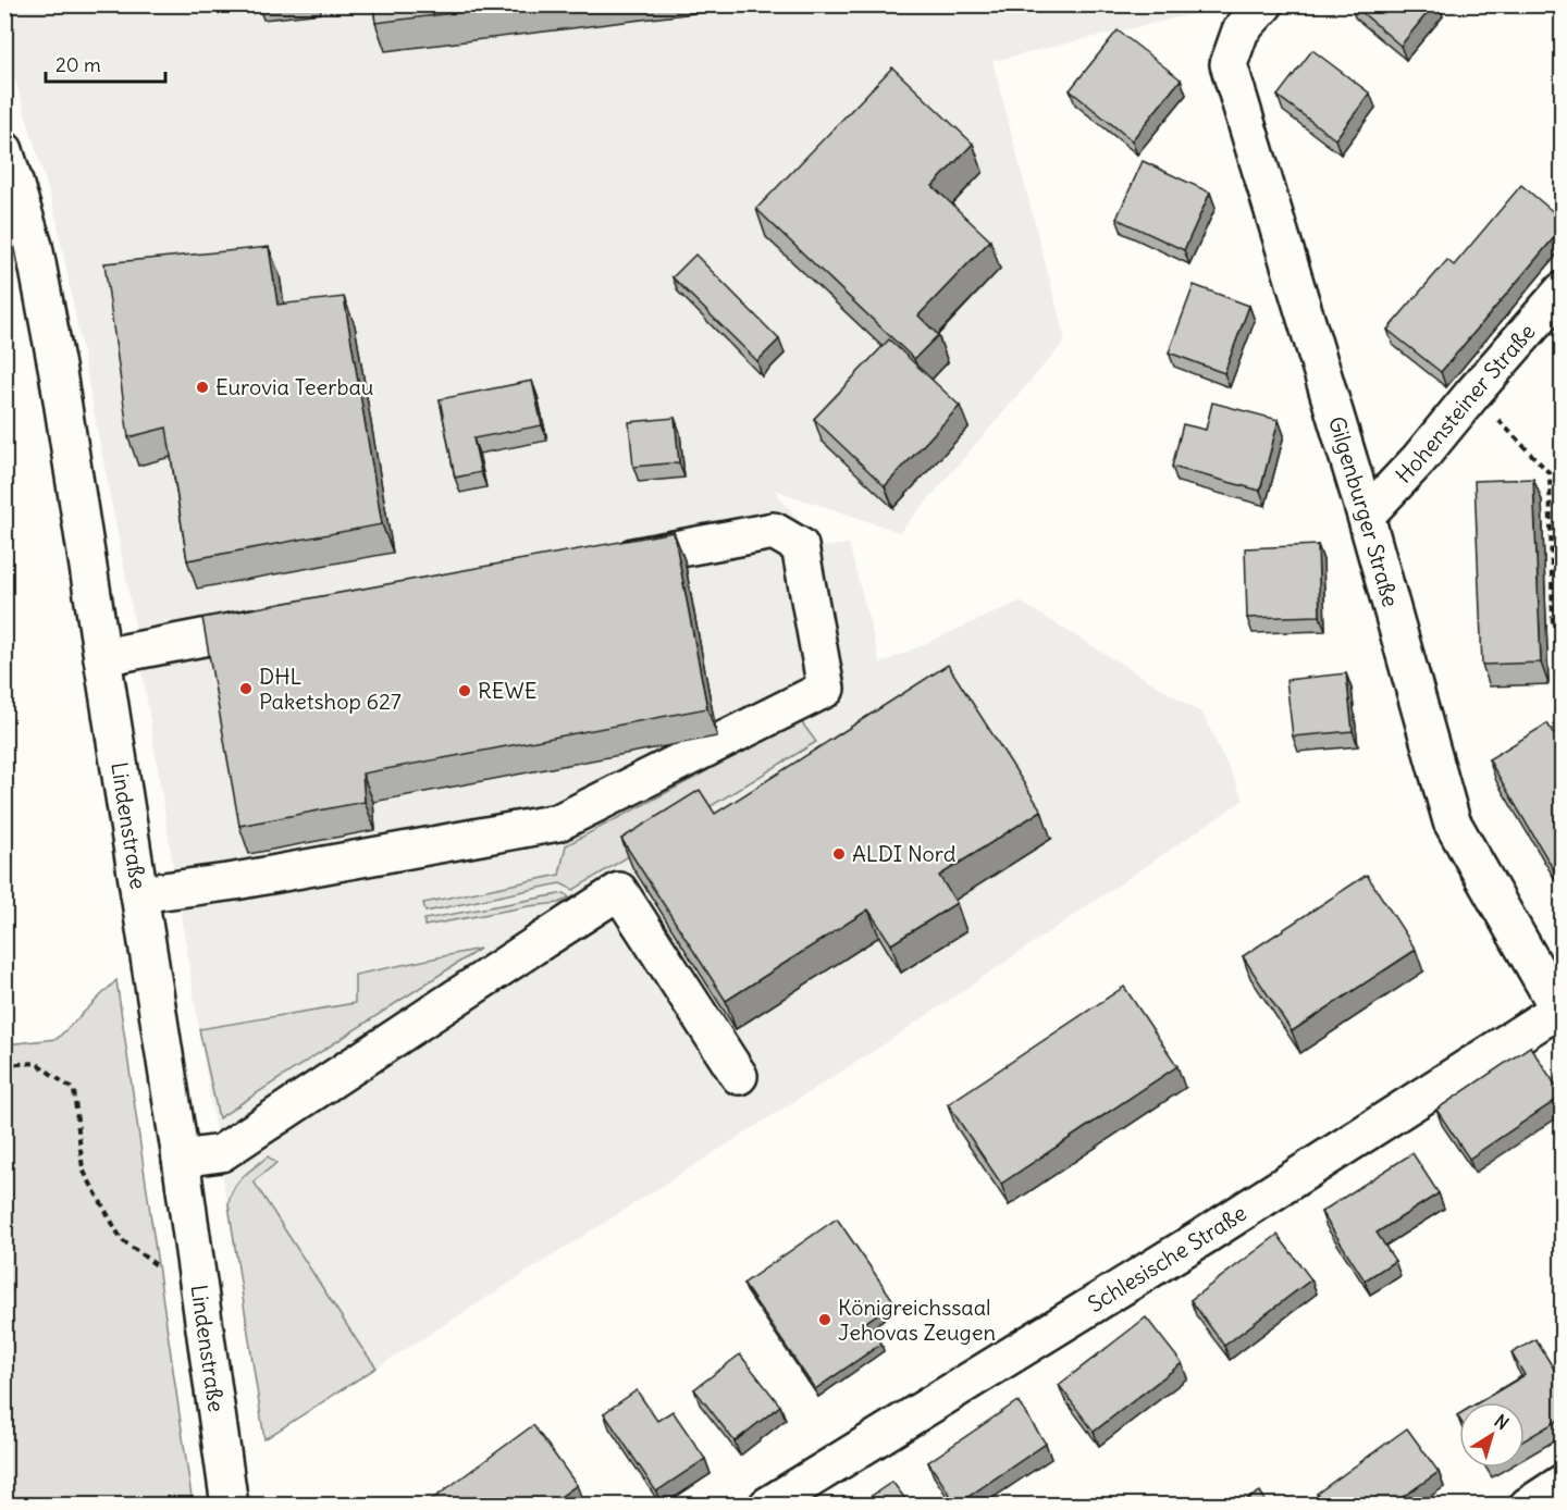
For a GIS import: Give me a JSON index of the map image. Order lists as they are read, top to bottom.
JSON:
{
  "streets": {
    "street": [
      "Hohensteiner Straße",
      "Gilgenburger Straße",
      "Lindenstraße",
      "Schlesische Straße"
    ]
  },
  "crossings": [
    ["Hohensteiner Straße", "Gilgenburger Straße"],
    ["Gilgenburger Straße", "Schlesische Straße"]
  ],
  "places": [
    "Eurovia Teerbau",
    "DHL Paketshop 627",
    "REWE",
    "ALDI Nord",
    "Königreichssaal Jehovas Zeugen"
  ],
  "scale_bar": "20 m",
  "north": "top right"
}
